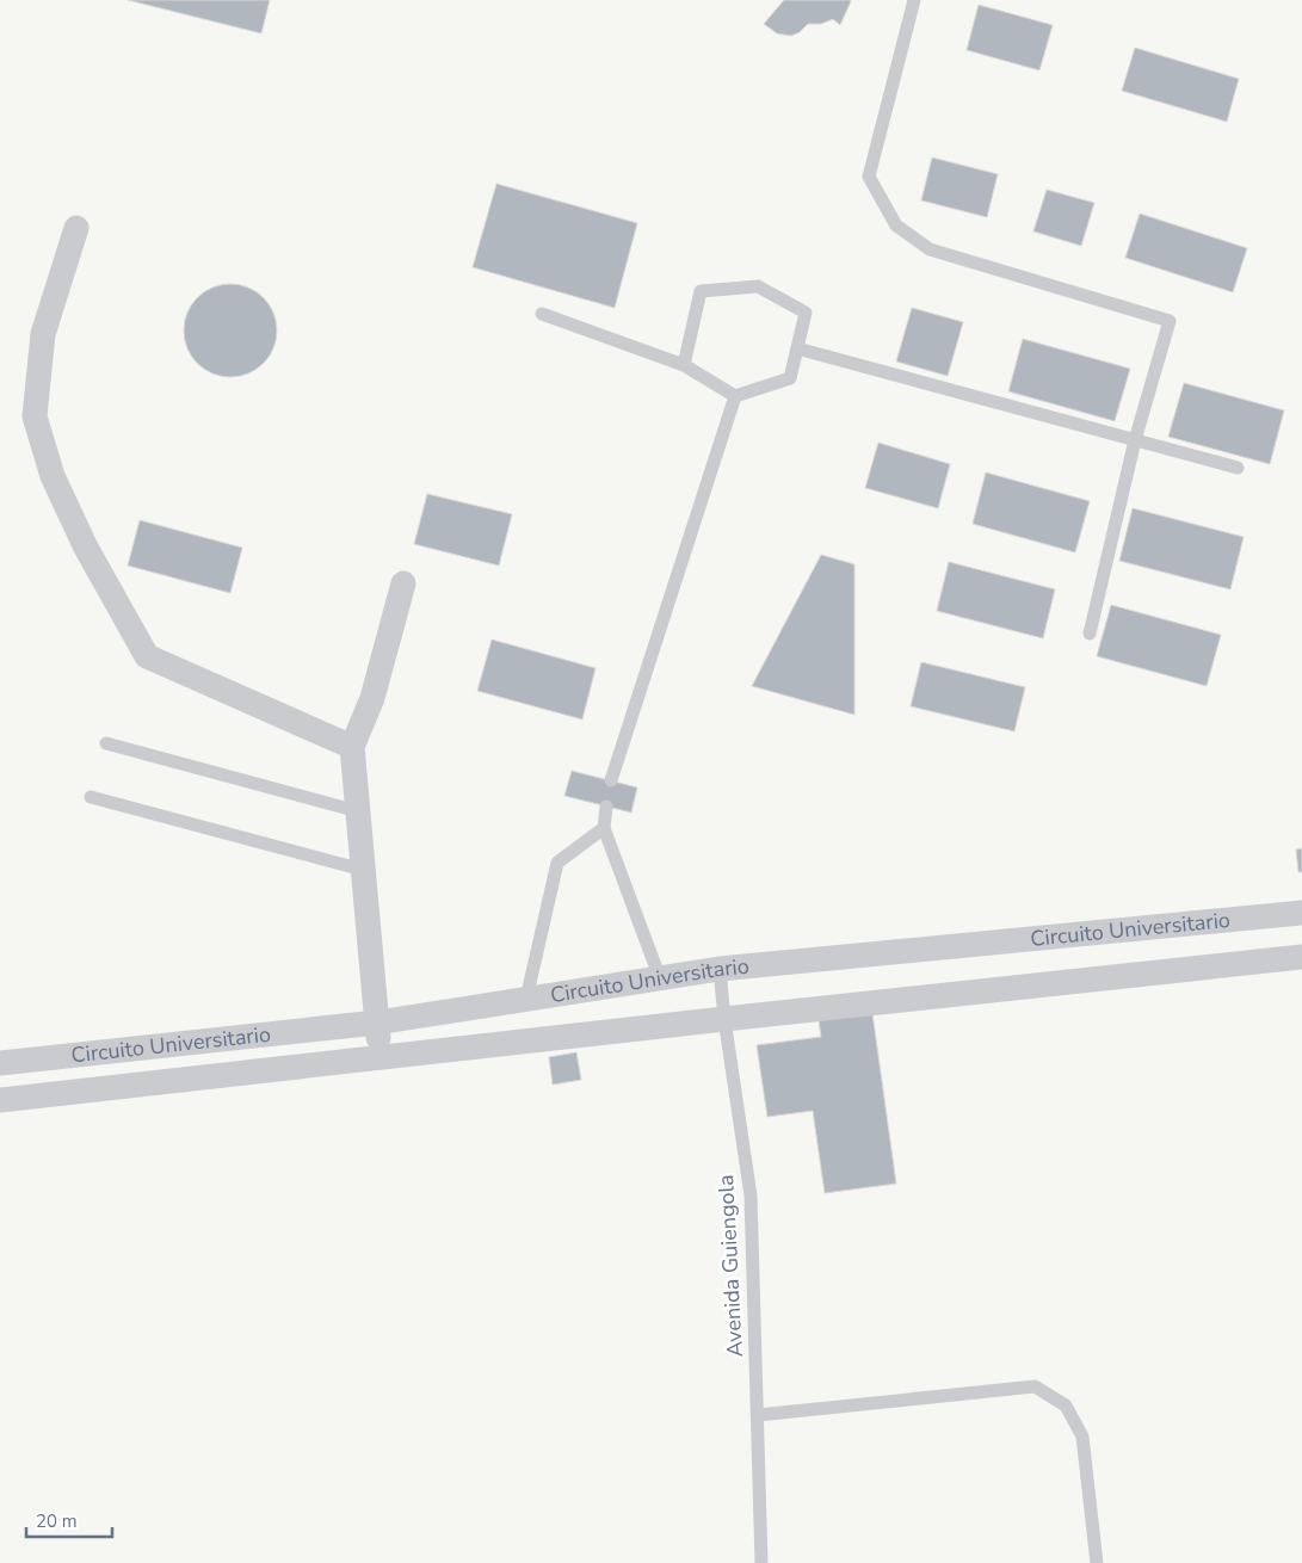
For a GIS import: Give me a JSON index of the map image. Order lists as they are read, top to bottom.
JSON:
{
  "streets": {
    "street": ["Circuito Universitario"],
    "lane": ["Avenida Guiengola"]
  },
  "crossings": [
    ["Circuito Universitario", "Avenida Guiengola"]
  ],
  "scale_bar": "20 m"
}
